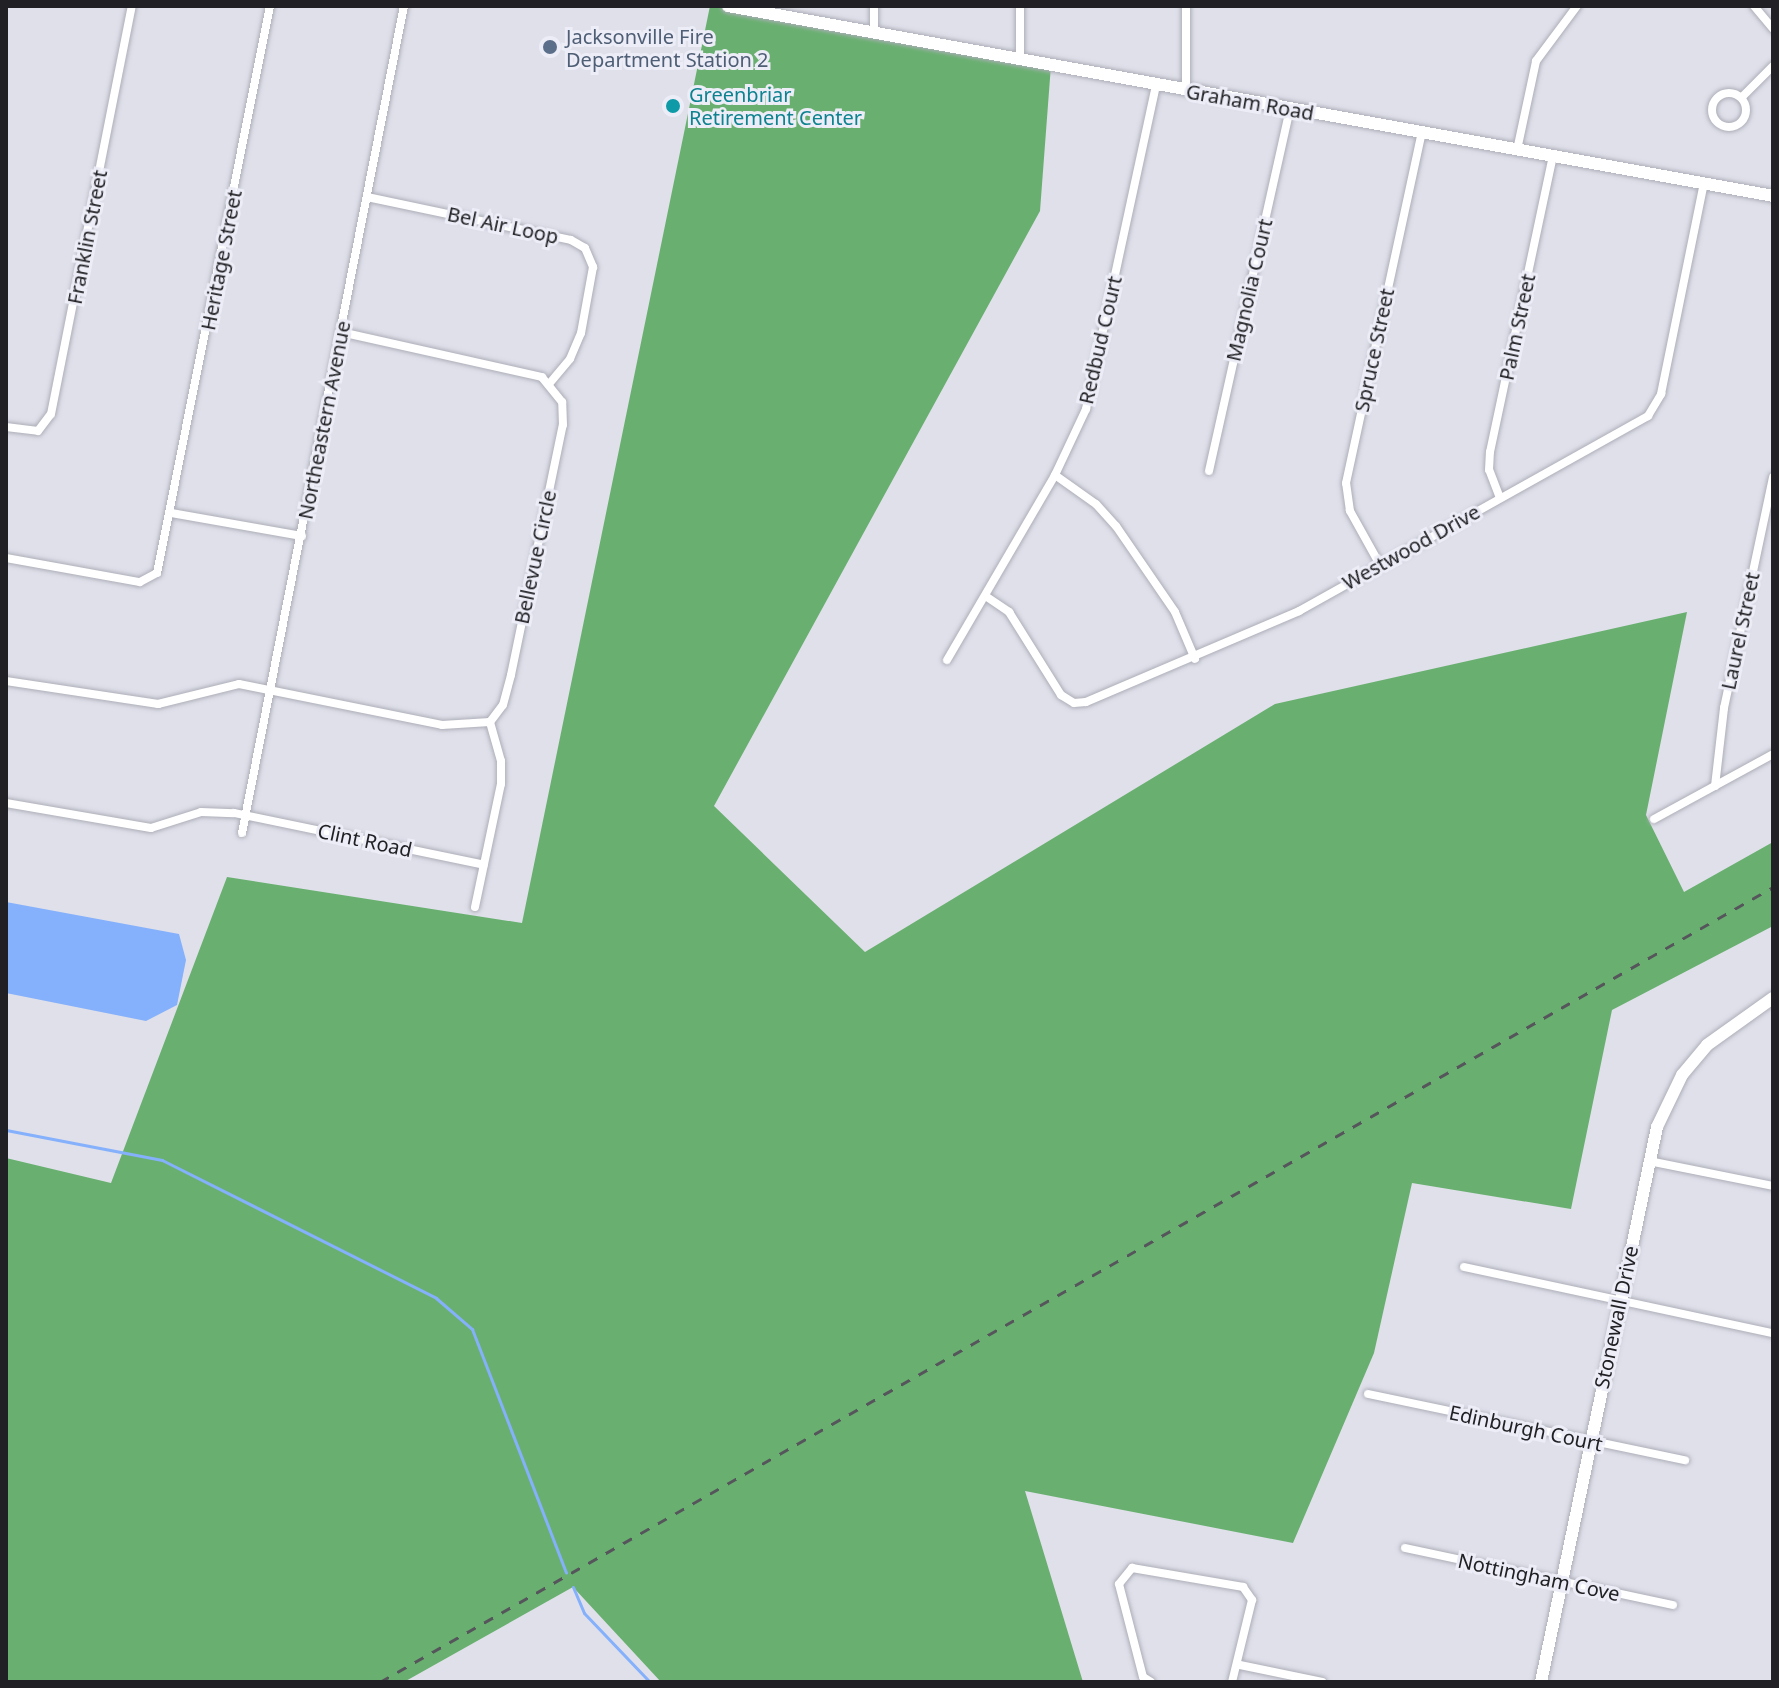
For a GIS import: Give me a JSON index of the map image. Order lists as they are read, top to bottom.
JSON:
{
  "streets": {
    "main road": ["Graham Road", "Stonewall Drive"],
    "street": [
      "Bel Air Loop",
      "Franklin Street",
      "Heritage Street",
      "Magnolia Court",
      "Palm Street",
      "Redbud Court",
      "Spruce Street",
      "Northeastern Avenue",
      "Westwood Drive",
      "Bellevue Circle",
      "Laurel Street",
      "Clint Road",
      "Edinburgh Court",
      "Nottingham Cove"
    ]
  },
  "crossings": [
    ["Graham Road", "Magnolia Court"],
    ["Graham Road", "Palm Street"],
    ["Graham Road", "Redbud Court"],
    ["Graham Road", "Spruce Street"],
    ["Graham Road", "Westwood Drive"],
    ["Bel Air Loop", "Northeastern Avenue"],
    ["Bel Air Loop", "Bellevue Circle"],
    ["Palm Street", "Westwood Drive"],
    ["Redbud Court", "Westwood Drive"],
    ["Spruce Street", "Westwood Drive"],
    ["Northeastern Avenue", "Clint Road"],
    ["Stonewall Drive", "Edinburgh Court"],
    ["Stonewall Drive", "Nottingham Cove"]
  ],
  "places": ["Jacksonville Fire Department Station 2", "Greenbriar Retirement Center"]
}
